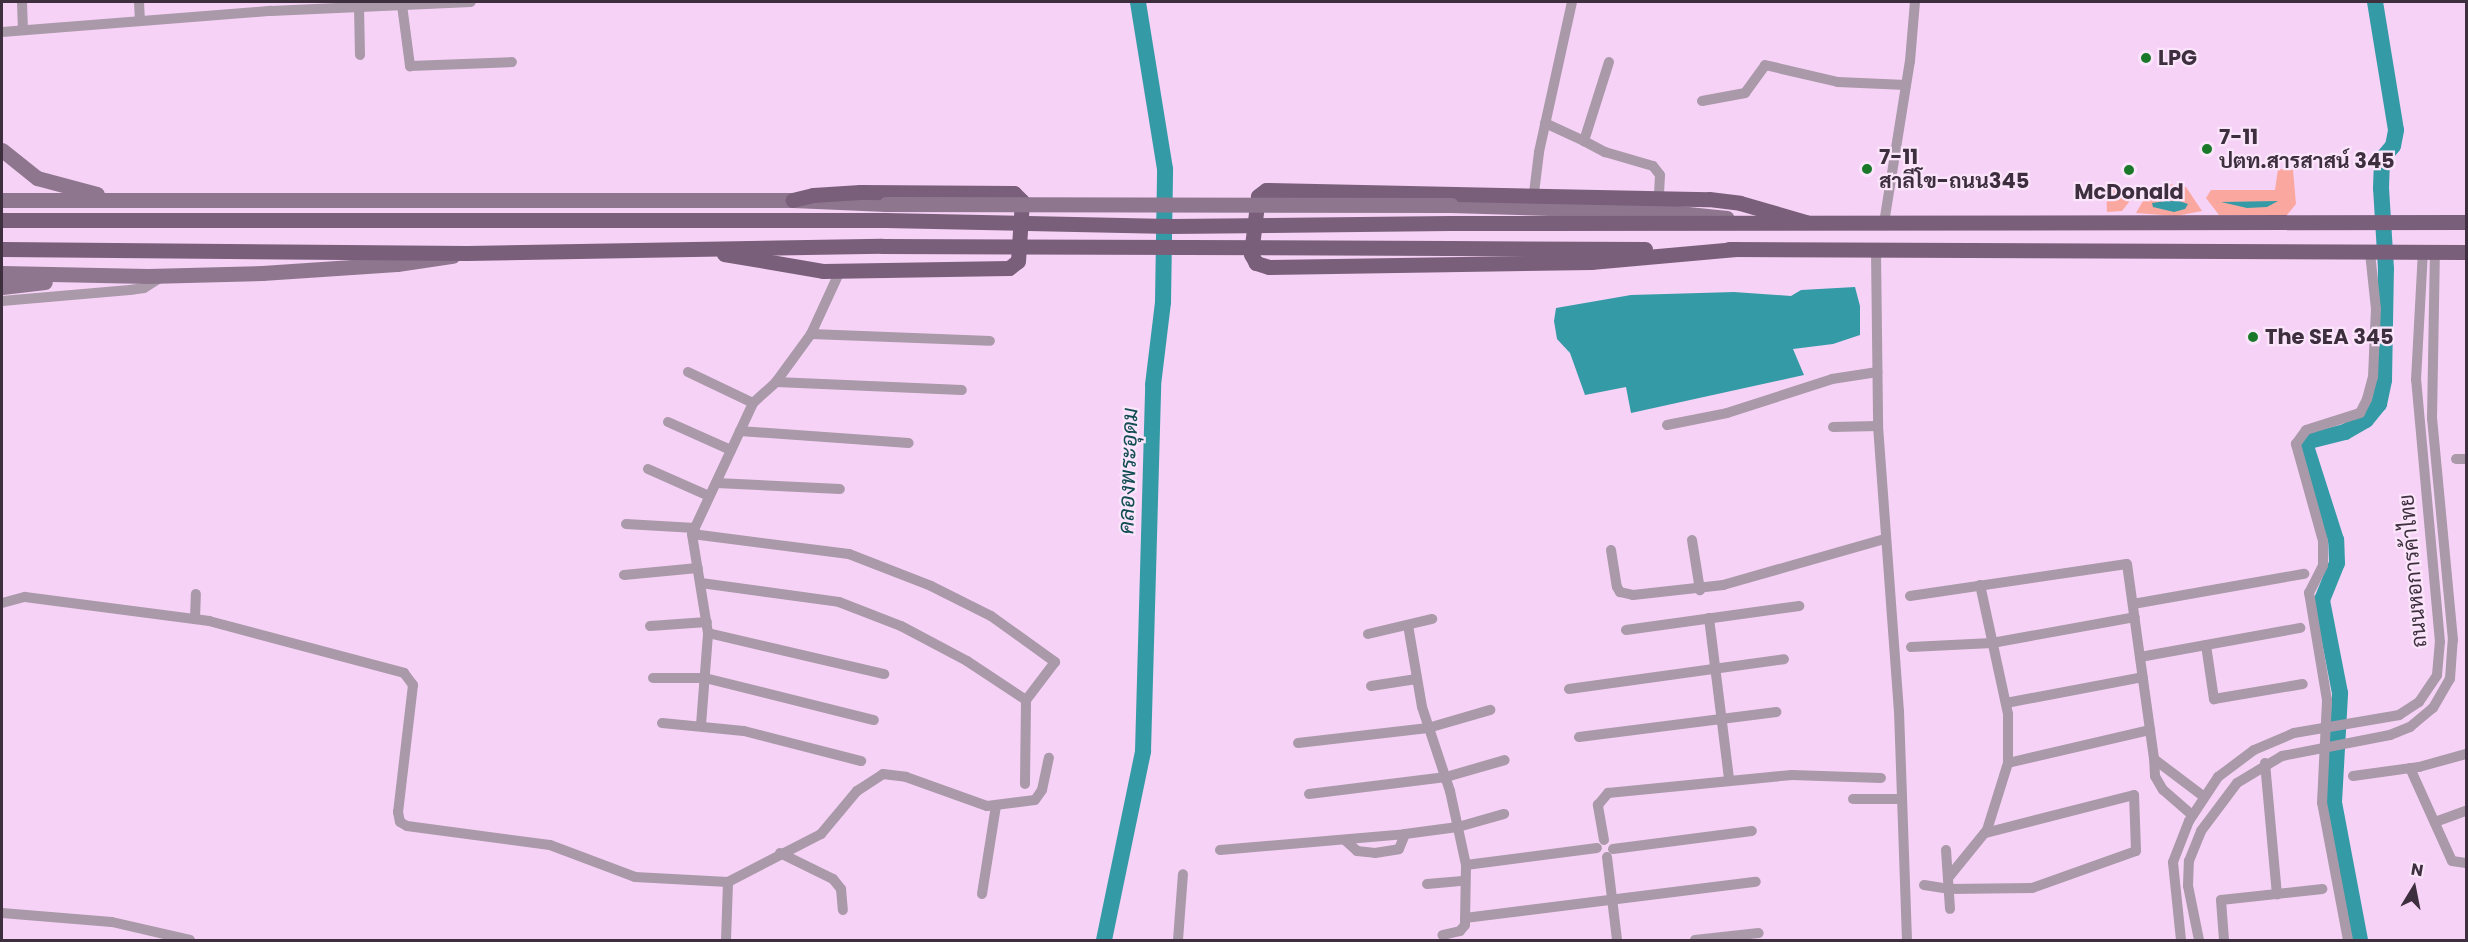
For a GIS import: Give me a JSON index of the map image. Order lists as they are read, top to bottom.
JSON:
{
  "streets": {
    "street": ["ถนนหอการค้าไทย"]
  },
  "water": ["คลองพระอุดม"],
  "places": [
    "LPG",
    "7-11 ปตท.สารสาสน์ 345",
    "7-11 สาลีโข-ถนน345",
    "McDonald",
    "The SEA 345"
  ],
  "north": "top"
}
